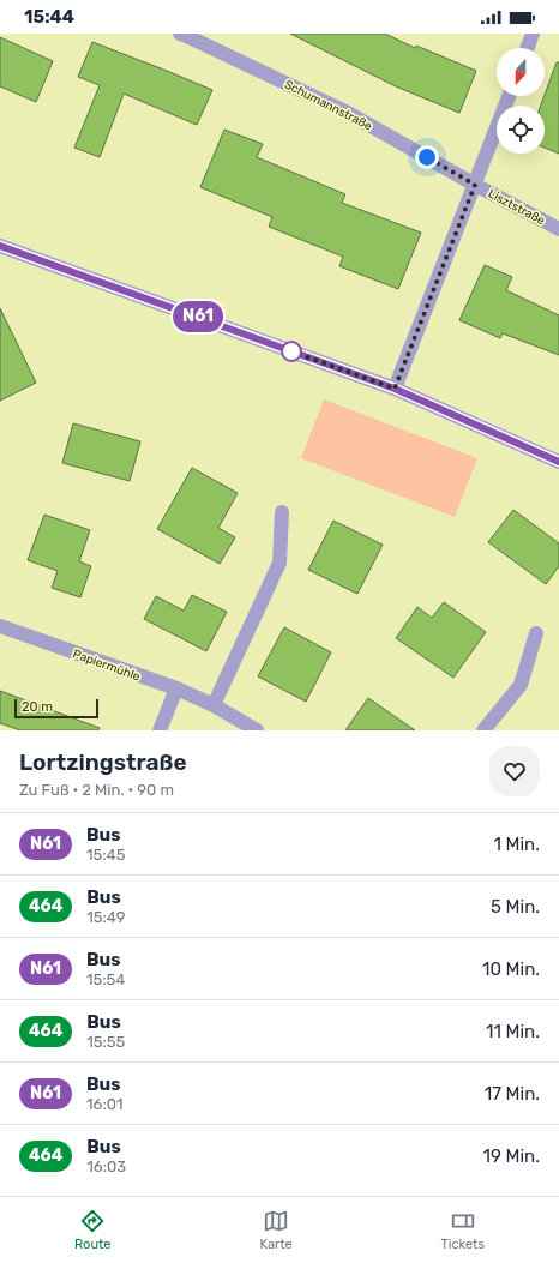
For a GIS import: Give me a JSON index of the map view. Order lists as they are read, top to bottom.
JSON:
{
  "streets": {
    "street": ["Schumannstraße", "Lisztstraße", "Papiermühle"]
  },
  "crossings": [
    ["Schumannstraße", "Lisztstraße"]
  ],
  "lines": ["bus line N61"],
  "scale_bar": "20 m",
  "north": "bottom",
  "page": {
    "status": "15:44",
    "on_map": "N61",
    "scale": "20 m",
    "heading": ["Lortzingstraße", "Zu Fuß · 2 Min. · 90 m"],
    "list": [
      {
        "mark": "N61",
        "name": "Bus",
        "note": "15:45",
        "value": "1 Min."
      },
      {
        "mark": "464",
        "name": "Bus",
        "note": "15:49",
        "value": "5 Min."
      },
      {
        "mark": "N61",
        "name": "Bus",
        "note": "15:54",
        "value": "10 Min."
      },
      {
        "mark": "464",
        "name": "Bus",
        "note": "15:55",
        "value": "11 Min."
      },
      {
        "mark": "N61",
        "name": "Bus",
        "note": "16:01",
        "value": "17 Min."
      },
      {
        "mark": "464",
        "name": "Bus",
        "note": "16:03",
        "value": "19 Min."
      }
    ],
    "tabs": ["Route", "Karte", "Tickets"]
  }
}
